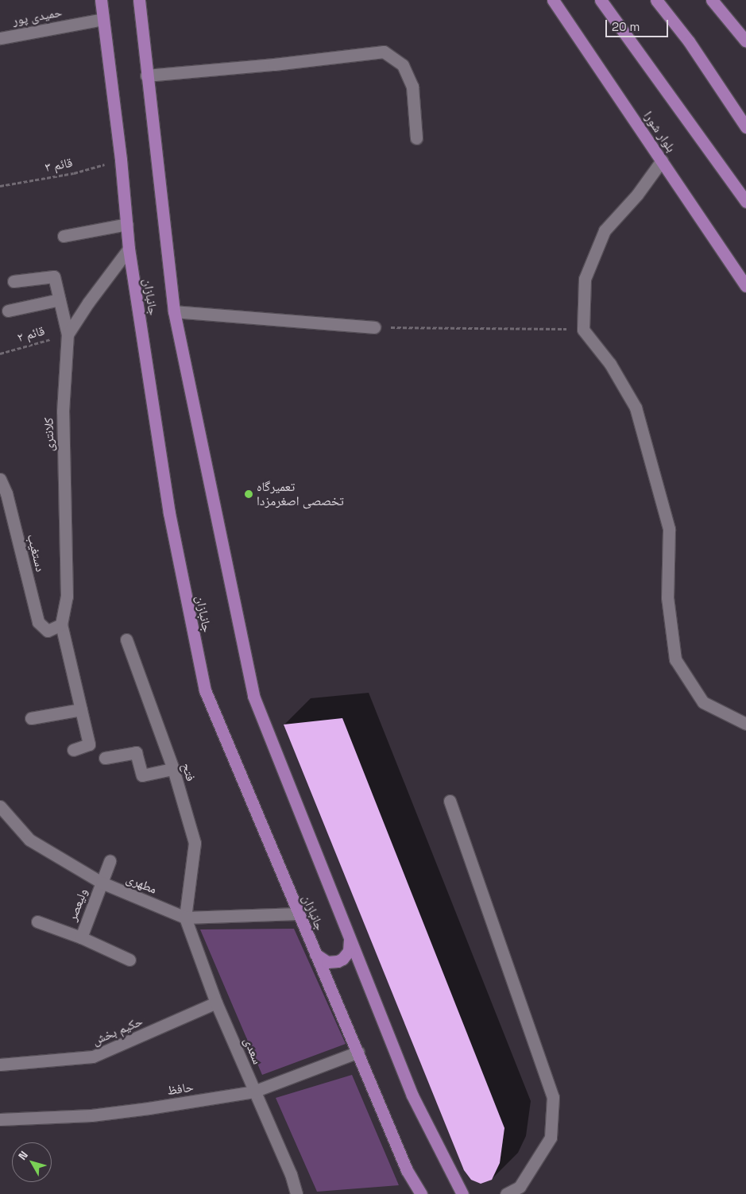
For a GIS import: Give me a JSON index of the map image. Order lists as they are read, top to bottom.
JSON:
{
  "streets": {
    "main road": ["بلوار شورا", "جانبازان"],
    "street": [
      "حمیدی پور",
      "کلانتری",
      "دستغیب",
      "فتح",
      "مطهری",
      "ولیعصر",
      "حکیم بخش",
      "سعدی",
      "حافظ"
    ],
    "path": ["قائم ۳", "قائم ۲"]
  },
  "crossings": [
    ["حمیدی پور", "جانبازان"],
    ["قائم ۳", "جانبازان"],
    ["جانبازان", "کلانتری"],
    ["جانبازان", "مطهری"],
    ["جانبازان", "حافظ"],
    ["قائم ۲", "کلانتری"],
    ["کلانتری", "دستغیب"],
    ["فتح", "مطهری"],
    ["فتح", "سعدی"],
    ["مطهری", "ولیعصر"],
    ["مطهری", "سعدی"],
    ["حکیم بخش", "سعدی"],
    ["سعدی", "حافظ"]
  ],
  "places": ["تعمیرگاه تخصصی اصغرمزدا"],
  "scale_bar": "20 m",
  "north": "top left"
}
